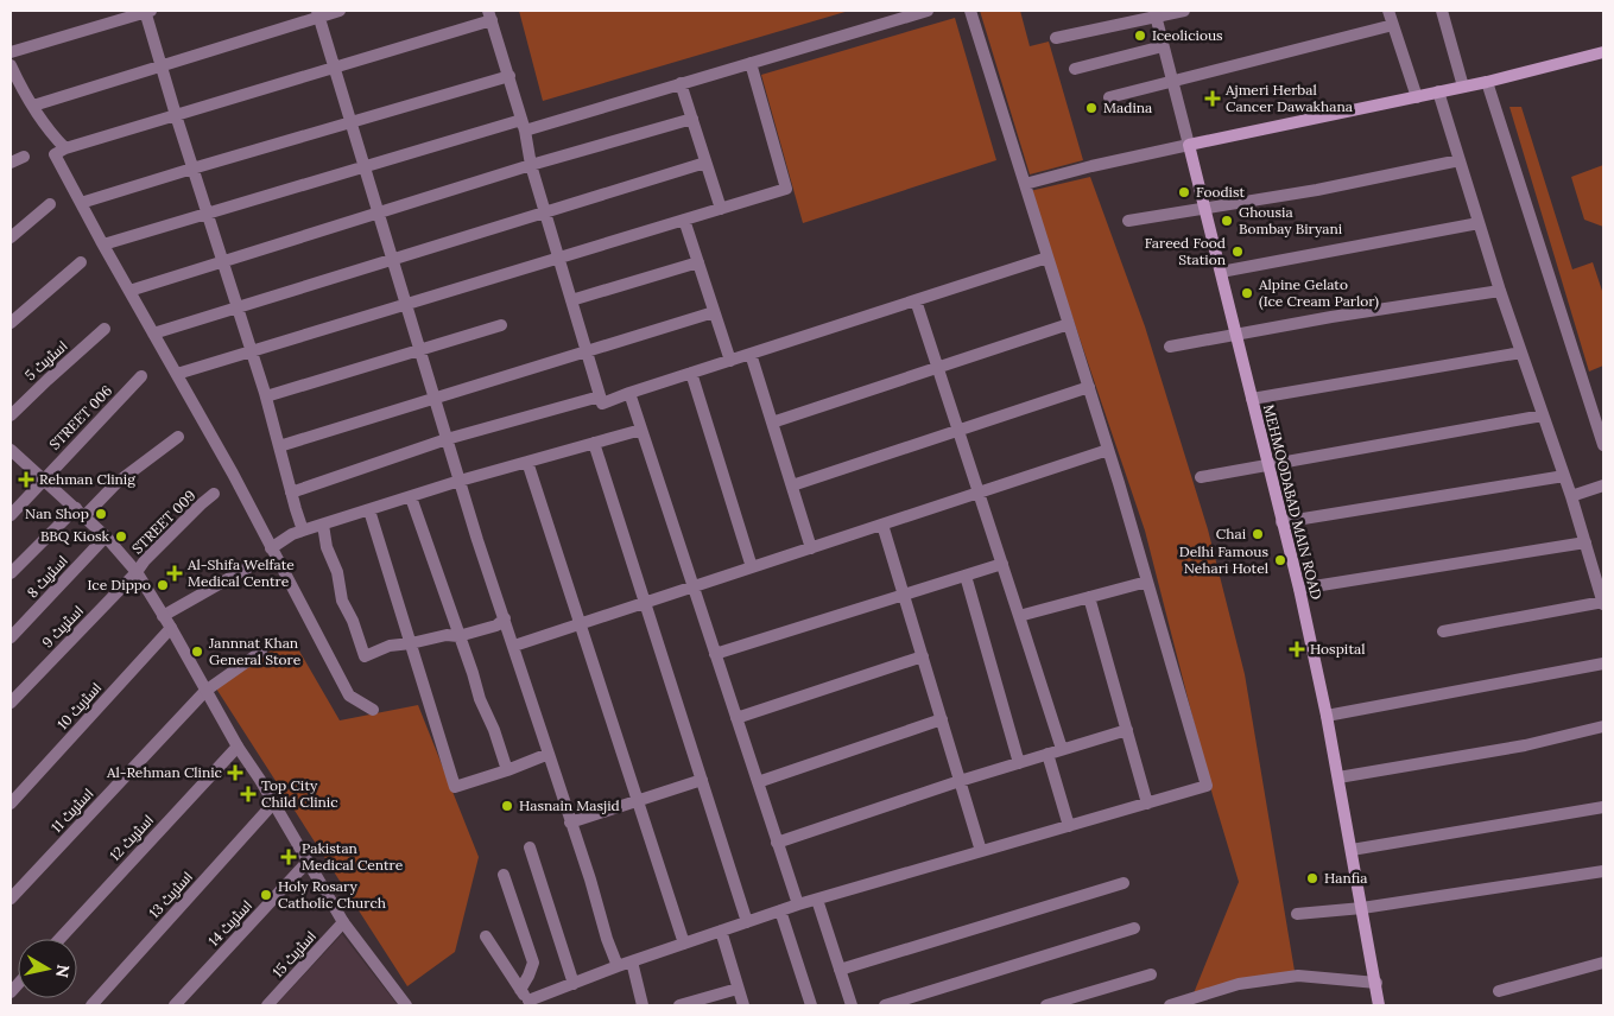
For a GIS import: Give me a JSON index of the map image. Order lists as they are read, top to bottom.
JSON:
{
  "streets": {
    "main road": ["MEHMOODABAD MAIN ROAD"],
    "street": [
      "اسٹریٹ 5",
      "STREET 006",
      "STREET 009",
      "اسٹریٹ 8",
      "اسٹریٹ 9",
      "اسٹریٹ 10",
      "اسٹریٹ 11",
      "اسٹریٹ 12",
      "اسٹریٹ 13",
      "اسٹریٹ 14",
      "اسٹریٹ 15"
    ]
  },
  "crossings": [
    ["STREET 009", "اسٹریٹ 9"]
  ],
  "places": {
    "other": [
      "Iceolicious",
      "Madina",
      "Foodist",
      "Ghousia Bombay Biryani",
      "Fareed Food Station",
      "Alpine Gelato (Ice Cream Parlor)",
      "Nan Shop",
      "Chai",
      "BBQ Kiosk",
      "Delhi Famous Nehari Hotel",
      "Ice Dippo",
      "Jannnat Khan General Store",
      "Hasnain Masjid",
      "Hanfia",
      "Holy Rosary Catholic Church"
    ],
    "health": [
      "Ajmeri Herbal Cancer Dawakhana",
      "Rehman Clinig",
      "Al-Shifa Welfate Medical Centre",
      "Hospital",
      "Al-Rehman Clinic",
      "Top City Child Clinic",
      "Pakistan Medical Centre"
    ]
  },
  "north": "right"
}
